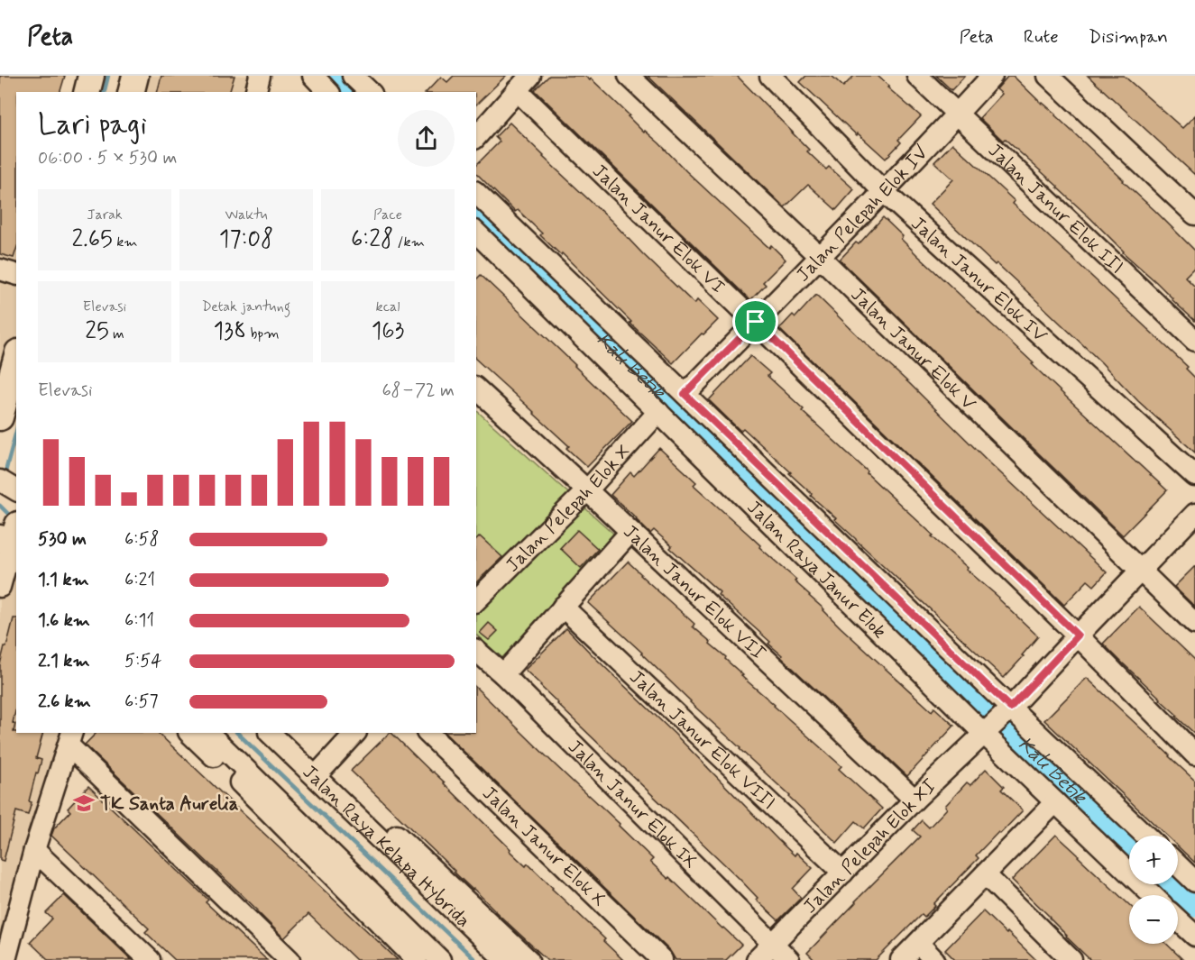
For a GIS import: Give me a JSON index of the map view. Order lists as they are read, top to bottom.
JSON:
{
  "streets": {
    "street": [
      "Jalan Janur Elok III",
      "Jalan Pelepah Elok IV",
      "Jalan Janur Elok VI",
      "Jalan Janur Elok IV",
      "Jalan Janur Elok V",
      "Jalan Pelepah Elok X",
      "Jalan Raya Janur Elok",
      "Jalan Janur Elok VII",
      "Jalan Janur Elok VIII",
      "Jalan Janur Elok IX",
      "Jalan Raya Kelapa Hybrida",
      "Jalan Janur Elok X",
      "Jalan Pelepah Elok XI"
    ]
  },
  "crossings": [
    ["Jalan Janur Elok III", "Jalan Pelepah Elok IV"],
    ["Jalan Pelepah Elok IV", "Jalan Janur Elok VI"],
    ["Jalan Pelepah Elok IV", "Jalan Janur Elok IV"],
    ["Jalan Pelepah Elok IV", "Jalan Janur Elok V"],
    ["Jalan Pelepah Elok IV", "Jalan Raya Janur Elok"],
    ["Jalan Janur Elok VI", "Jalan Pelepah Elok XI"],
    ["Jalan Janur Elok V", "Jalan Pelepah Elok XI"],
    ["Jalan Pelepah Elok X", "Jalan Raya Janur Elok"],
    ["Jalan Pelepah Elok X", "Jalan Janur Elok VII"],
    ["Jalan Raya Janur Elok", "Jalan Pelepah Elok XI"],
    ["Jalan Janur Elok VII", "Jalan Pelepah Elok XI"],
    ["Jalan Janur Elok VIII", "Jalan Pelepah Elok XI"],
    ["Jalan Janur Elok IX", "Jalan Pelepah Elok XI"]
  ],
  "water": ["Kali Betik"],
  "places": {
    "school or university": ["TK Santa Aurelia"]
  },
  "page": {
    "header": "Peta",
    "nav": ["Peta", "Rute", "Disimpan"],
    "heading": ["Lari pagi", "06:00 · 5 × 530 m"],
    "stats": [
      ["Jarak", "2.65 km"],
      ["Waktu", "17:08"],
      ["Pace", "6:28 /km"],
      ["Elevasi", "25 m"],
      ["Detak jantung", "138 bpm"],
      ["kcal", "163"]
    ],
    "chart": ["Elevasi", "68–72 m"],
    "list": [
      {
        "name": "530 m",
        "note": "6:58"
      },
      {
        "name": "1.1 km",
        "note": "6:21"
      },
      {
        "name": "1.6 km",
        "note": "6:11"
      },
      {
        "name": "2.1 km",
        "note": "5:54"
      },
      {
        "name": "2.6 km",
        "note": "6:57"
      }
    ],
    "map_buttons": ["+", "−"]
  }
}
